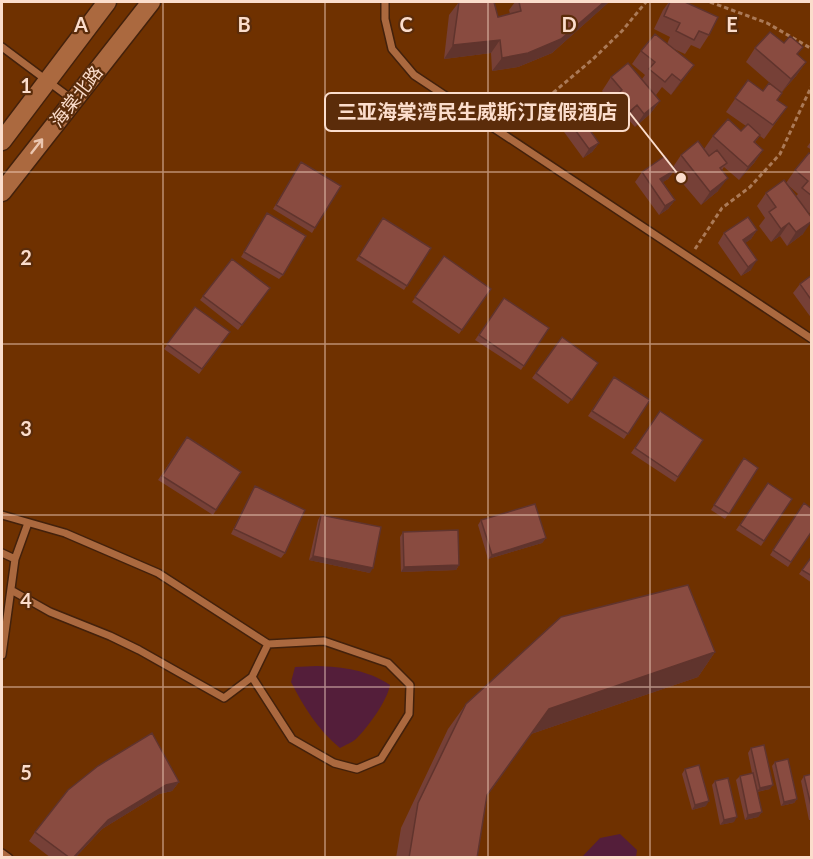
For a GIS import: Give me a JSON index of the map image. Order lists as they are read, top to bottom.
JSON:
{
  "streets": {
    "main road": ["海棠北路"]
  },
  "places": ["三亚海棠湾民生威斯汀度假酒店"],
  "grid": {
    "columns": [
      "A",
      "B",
      "C",
      "D",
      "E"
    ],
    "rows": [
      "1",
      "2",
      "3",
      "4",
      "5"
    ]
  }
}
